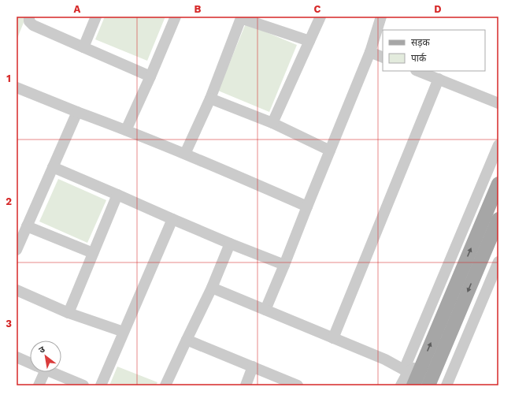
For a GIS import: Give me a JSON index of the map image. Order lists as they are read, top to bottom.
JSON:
{
  "legend": ["सड़क", "पार्क"],
  "north": "top left",
  "grid": {
    "columns": [
      "A",
      "B",
      "C",
      "D"
    ],
    "rows": ["1", "2", "3"]
  }
}
